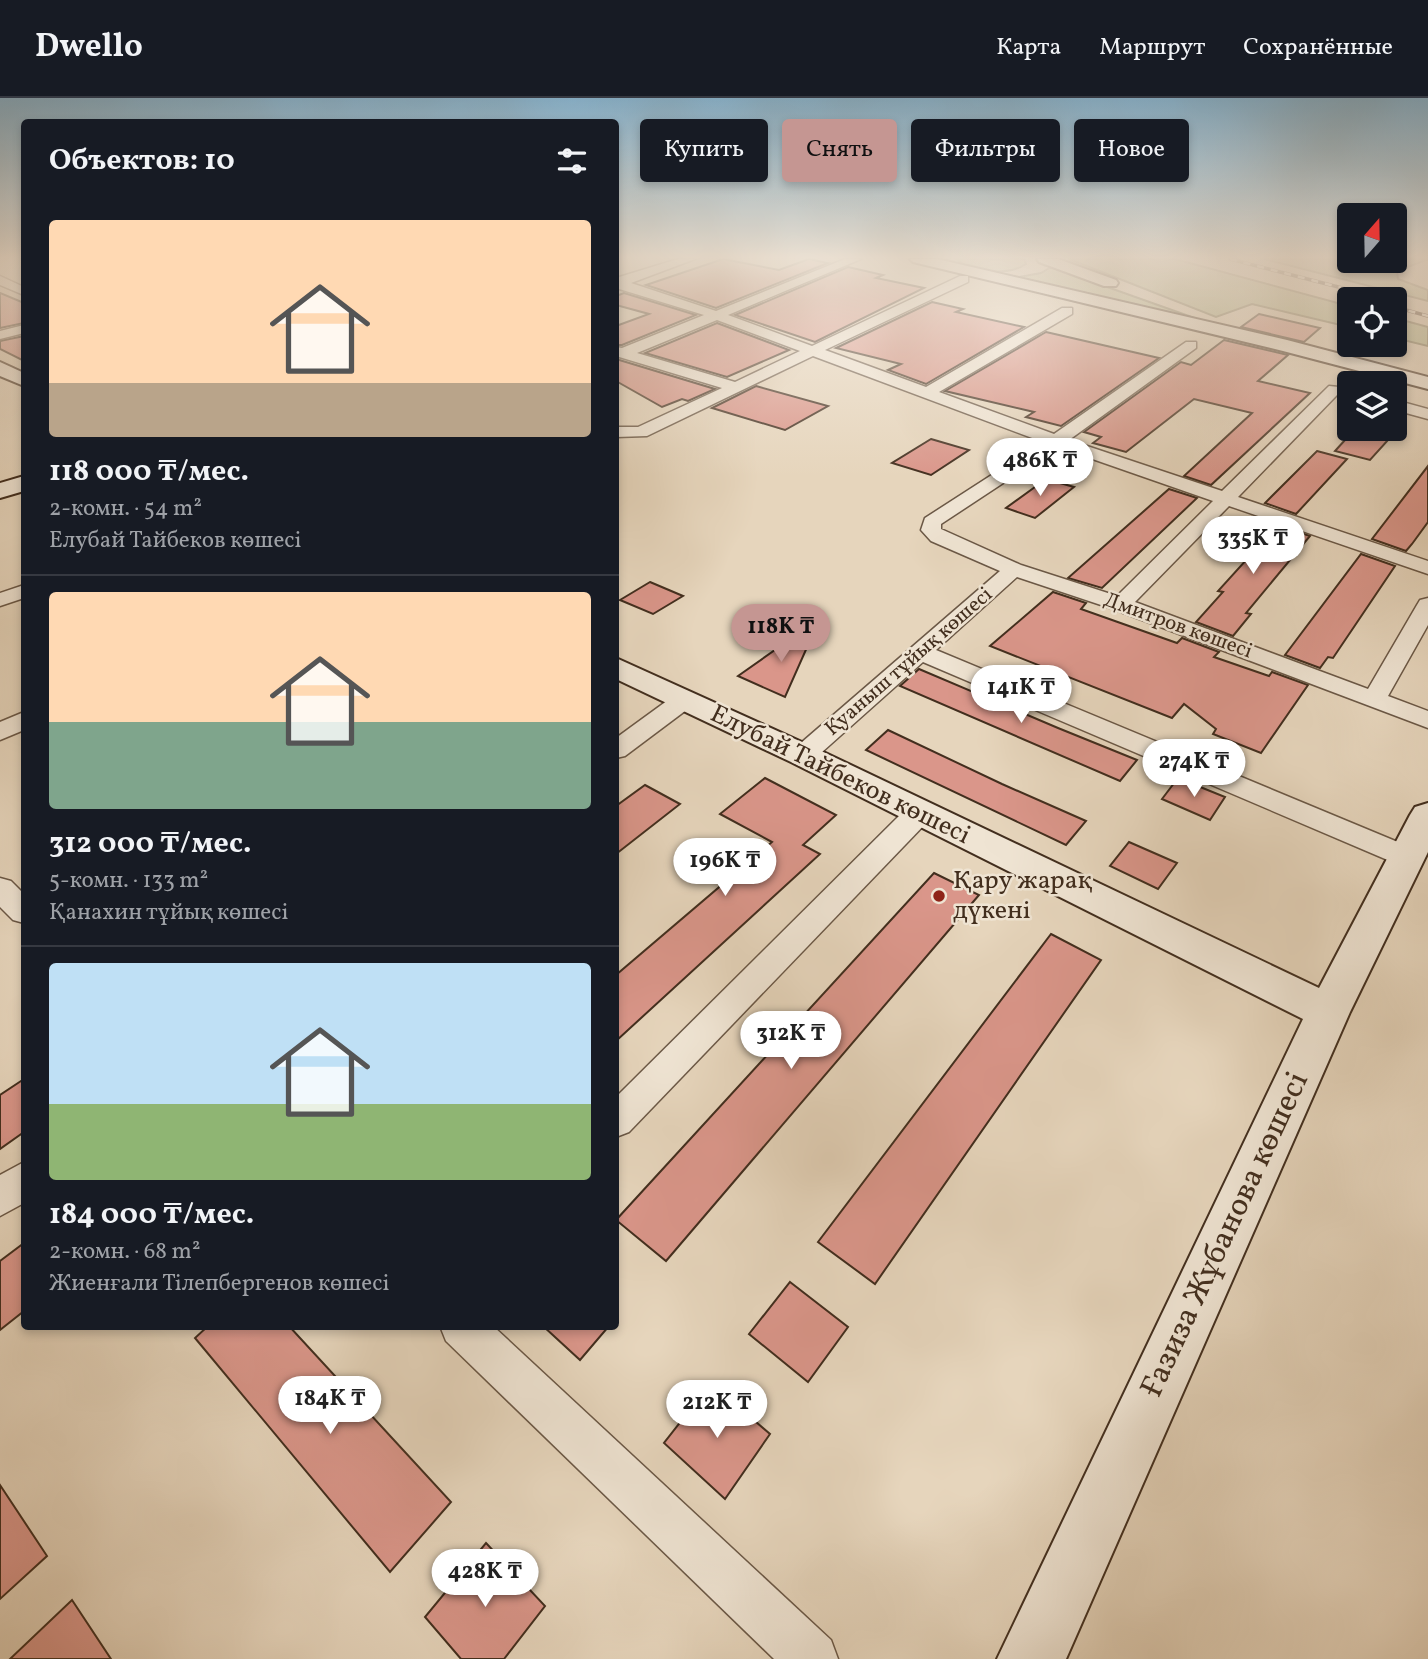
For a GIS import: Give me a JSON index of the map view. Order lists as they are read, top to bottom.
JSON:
{
  "streets": {
    "main road": ["Елубай Тайбеков көшесі", "Ғазиза Жұбанова көшесі"],
    "street": ["Дмитров көшесі", "Қуаныш тұйық көшесі"]
  },
  "crossings": [
    ["Дмитров көшесі", "Қуаныш тұйық көшесі"],
    ["Қуаныш тұйық көшесі", "Елубай Тайбеков көшесі"],
    ["Елубай Тайбеков көшесі", "Ғазиза Жұбанова көшесі"]
  ],
  "places": ["Қару жарақ дүкені"],
  "north": "top",
  "page": {
    "header": "Dwello",
    "nav": ["Карта", "Маршрут", "Сохранённые"],
    "chip": [
      "Купить",
      "Снять",
      "Фильтры",
      "Новое"
    ],
    "heading": "Объектов: 10",
    "list": [
      {
        "name": "118 000 ₸/мес.",
        "note": "2-комн. · 54 m² · Елубай Тайбеков көшесі"
      },
      {
        "name": "312 000 ₸/мес.",
        "note": "5-комн. · 133 m² · Қанахин тұйық көшесі"
      },
      {
        "name": "184 000 ₸/мес.",
        "note": "2-комн. · 68 m² · Жиенғали Тілепбергенов көшесі"
      }
    ],
    "price": [
      "486K ₸",
      "335K ₸",
      "118K ₸",
      "141K ₸",
      "274K ₸",
      "196K ₸",
      "312K ₸",
      "184K ₸",
      "212K ₸",
      "428K ₸"
    ]
  }
}
